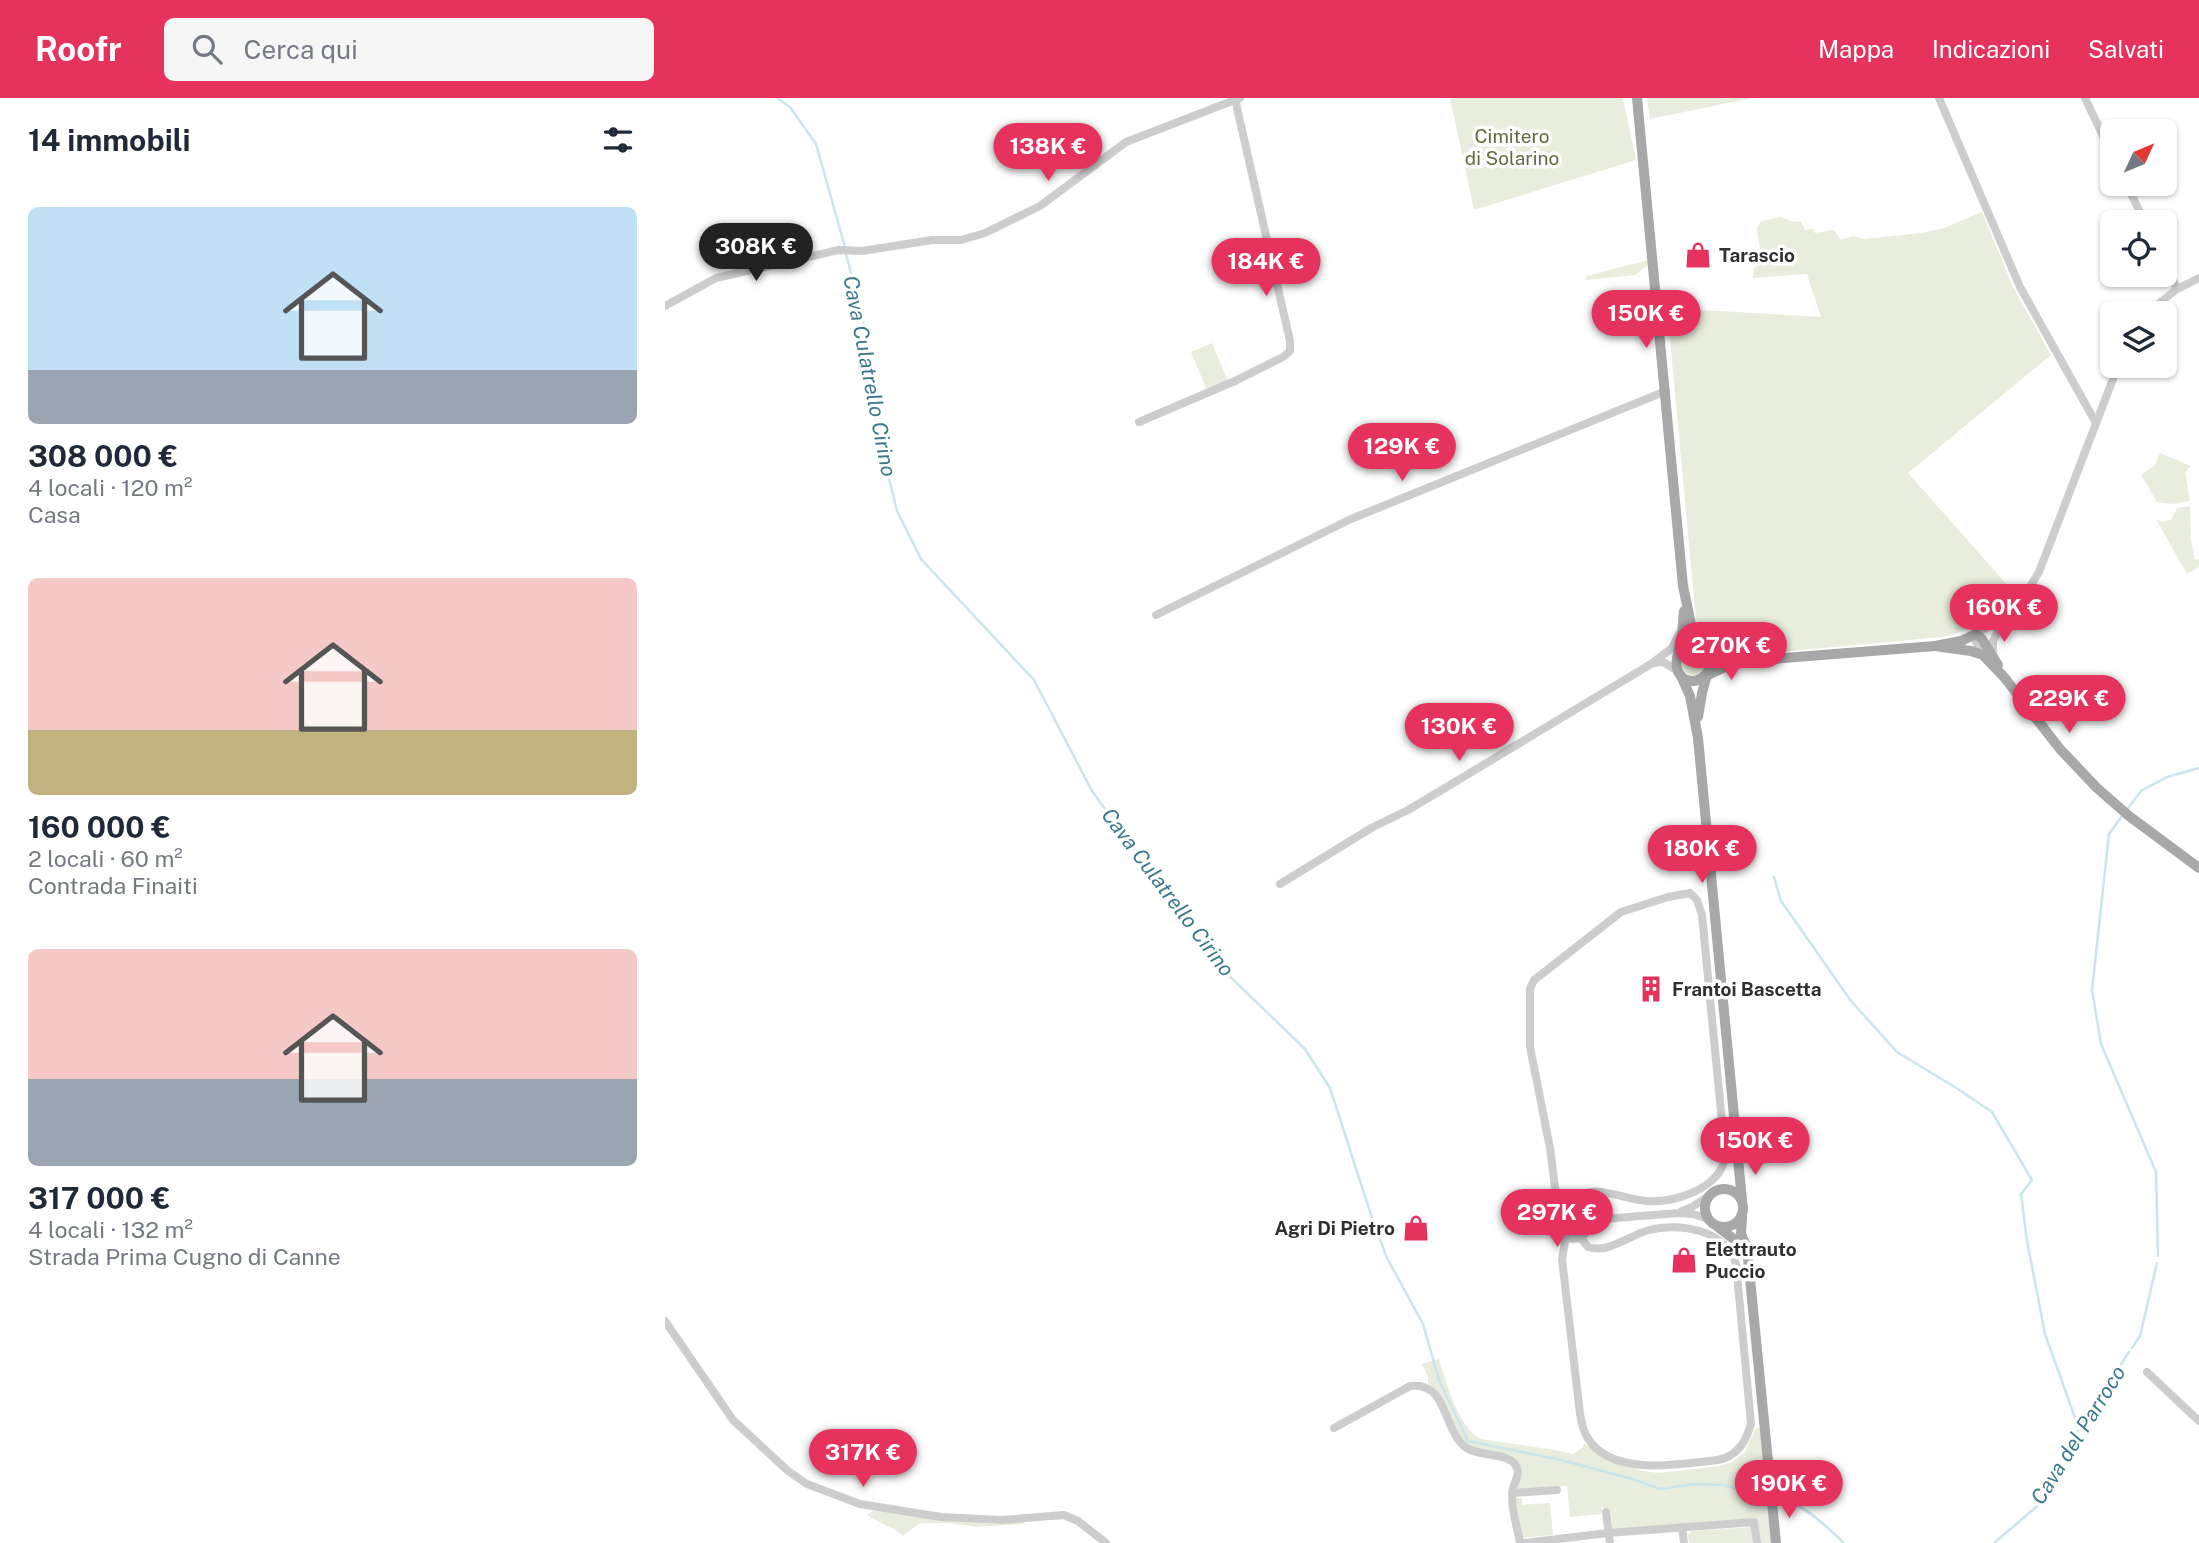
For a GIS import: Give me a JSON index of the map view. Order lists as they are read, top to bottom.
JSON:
{
  "water": ["Cava Culatrello Cirino", "Cava del Parroco"],
  "parks": ["Cimitero di Solarino"],
  "places": {
    "shop": ["Tarascio", "Agri Di Pietro", "Elettrauto Puccio"],
    "building": ["Frantoi Bascetta"]
  },
  "north": "top right",
  "page": {
    "header": "Roofr",
    "search": "Cerca qui",
    "nav": ["Mappa", "Indicazioni", "Salvati"],
    "heading": "14 immobili",
    "price": [
      "138K €",
      "308K €",
      "184K €",
      "150K €",
      "129K €",
      "160K €",
      "270K €",
      "229K €",
      "130K €",
      "180K €",
      "150K €",
      "297K €",
      "317K €",
      "190K €"
    ],
    "list": [
      {
        "name": "308 000 €",
        "note": "4 locali · 120 m² · Casa"
      },
      {
        "name": "160 000 €",
        "note": "2 locali · 60 m² · Contrada Finaiti"
      },
      {
        "name": "317 000 €",
        "note": "4 locali · 132 m² · Strada Prima Cugno di Canne"
      }
    ]
  }
}
